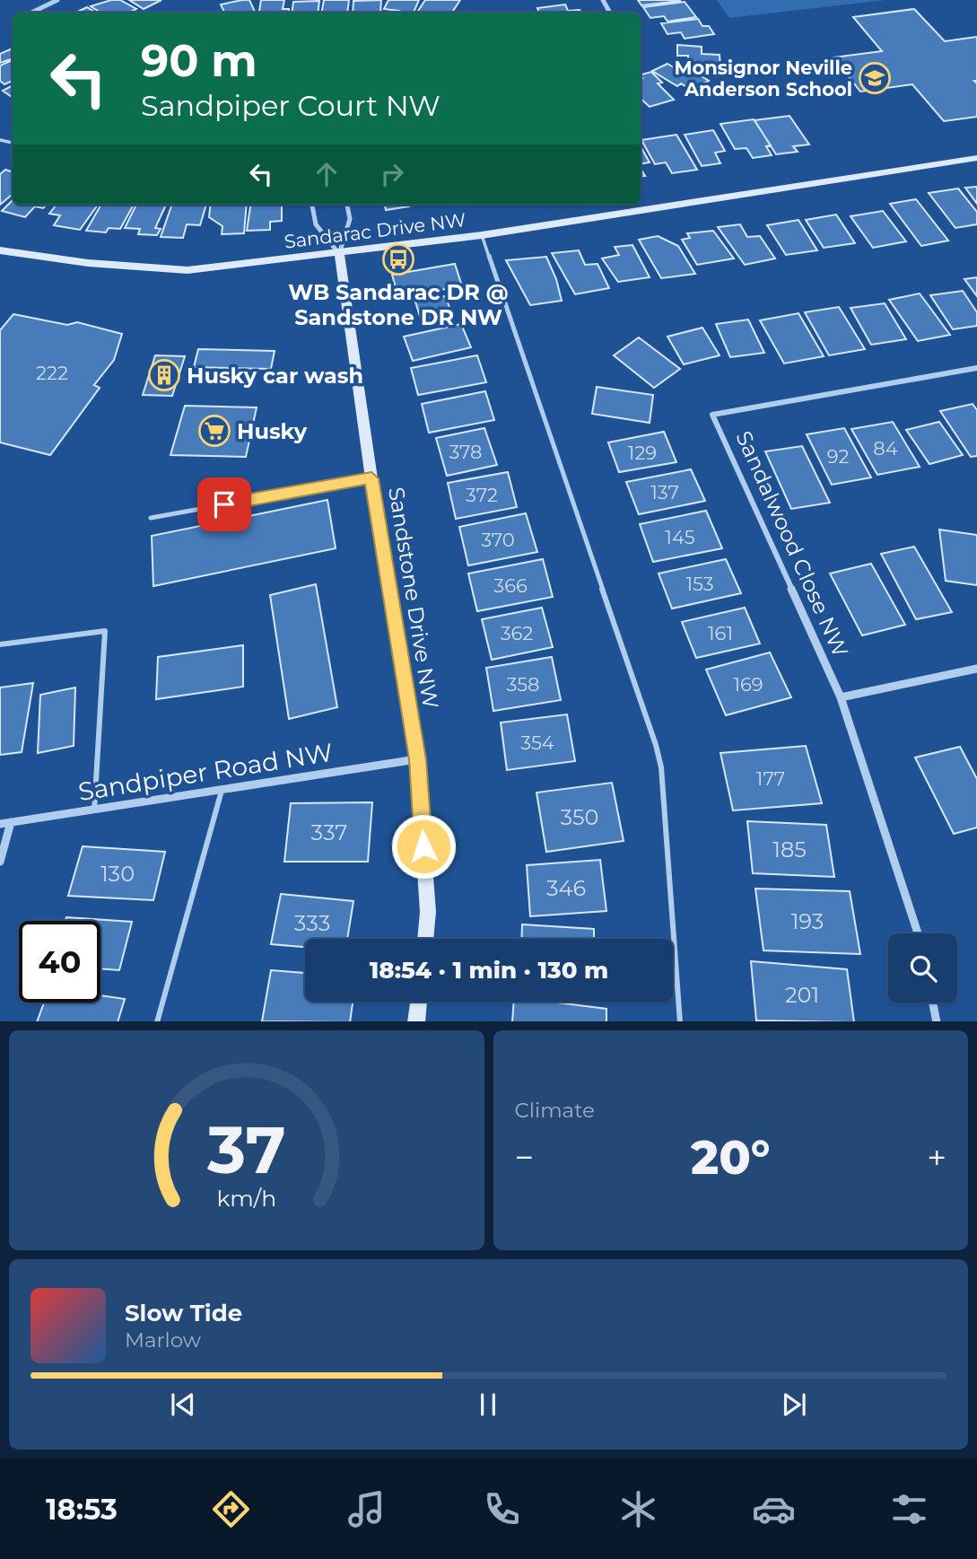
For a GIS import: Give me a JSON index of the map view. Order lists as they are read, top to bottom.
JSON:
{
  "streets": {
    "street": [
      "Sandarac Drive NW",
      "Sandalwood Close NW",
      "Sandstone Drive NW",
      "Sandpiper Road NW"
    ]
  },
  "crossings": [
    ["Sandarac Drive NW", "Sandstone Drive NW"],
    ["Sandstone Drive NW", "Sandpiper Road NW"]
  ],
  "places": {
    "school or university": ["Monsignor Neville Anderson School"],
    "bus stop": ["WB Sandarac DR @ Sandstone DR NW"],
    "building": ["Husky car wash"],
    "supermarket": ["Husky"]
  },
  "house_numbers": [
    "222",
    "84",
    "378",
    "129",
    "92",
    "137",
    "372",
    "145",
    "370",
    "153",
    "366",
    "362",
    "161",
    "358",
    "169",
    "354",
    "177",
    "350",
    "337",
    "185",
    "130",
    "346",
    "193",
    "333",
    "201"
  ],
  "page": {
    "turn": ["90 m", "Sandpiper Court NW"],
    "limit": "40",
    "trip": "18:54 · 1 min · 130 m",
    "tile": "Climate",
    "heat": ["−", "20°", "+"],
    "song": ["Slow Tide", "Marlow"],
    "tabs": "18:53",
    "gauge": ["37", "km/h"]
  }
}
